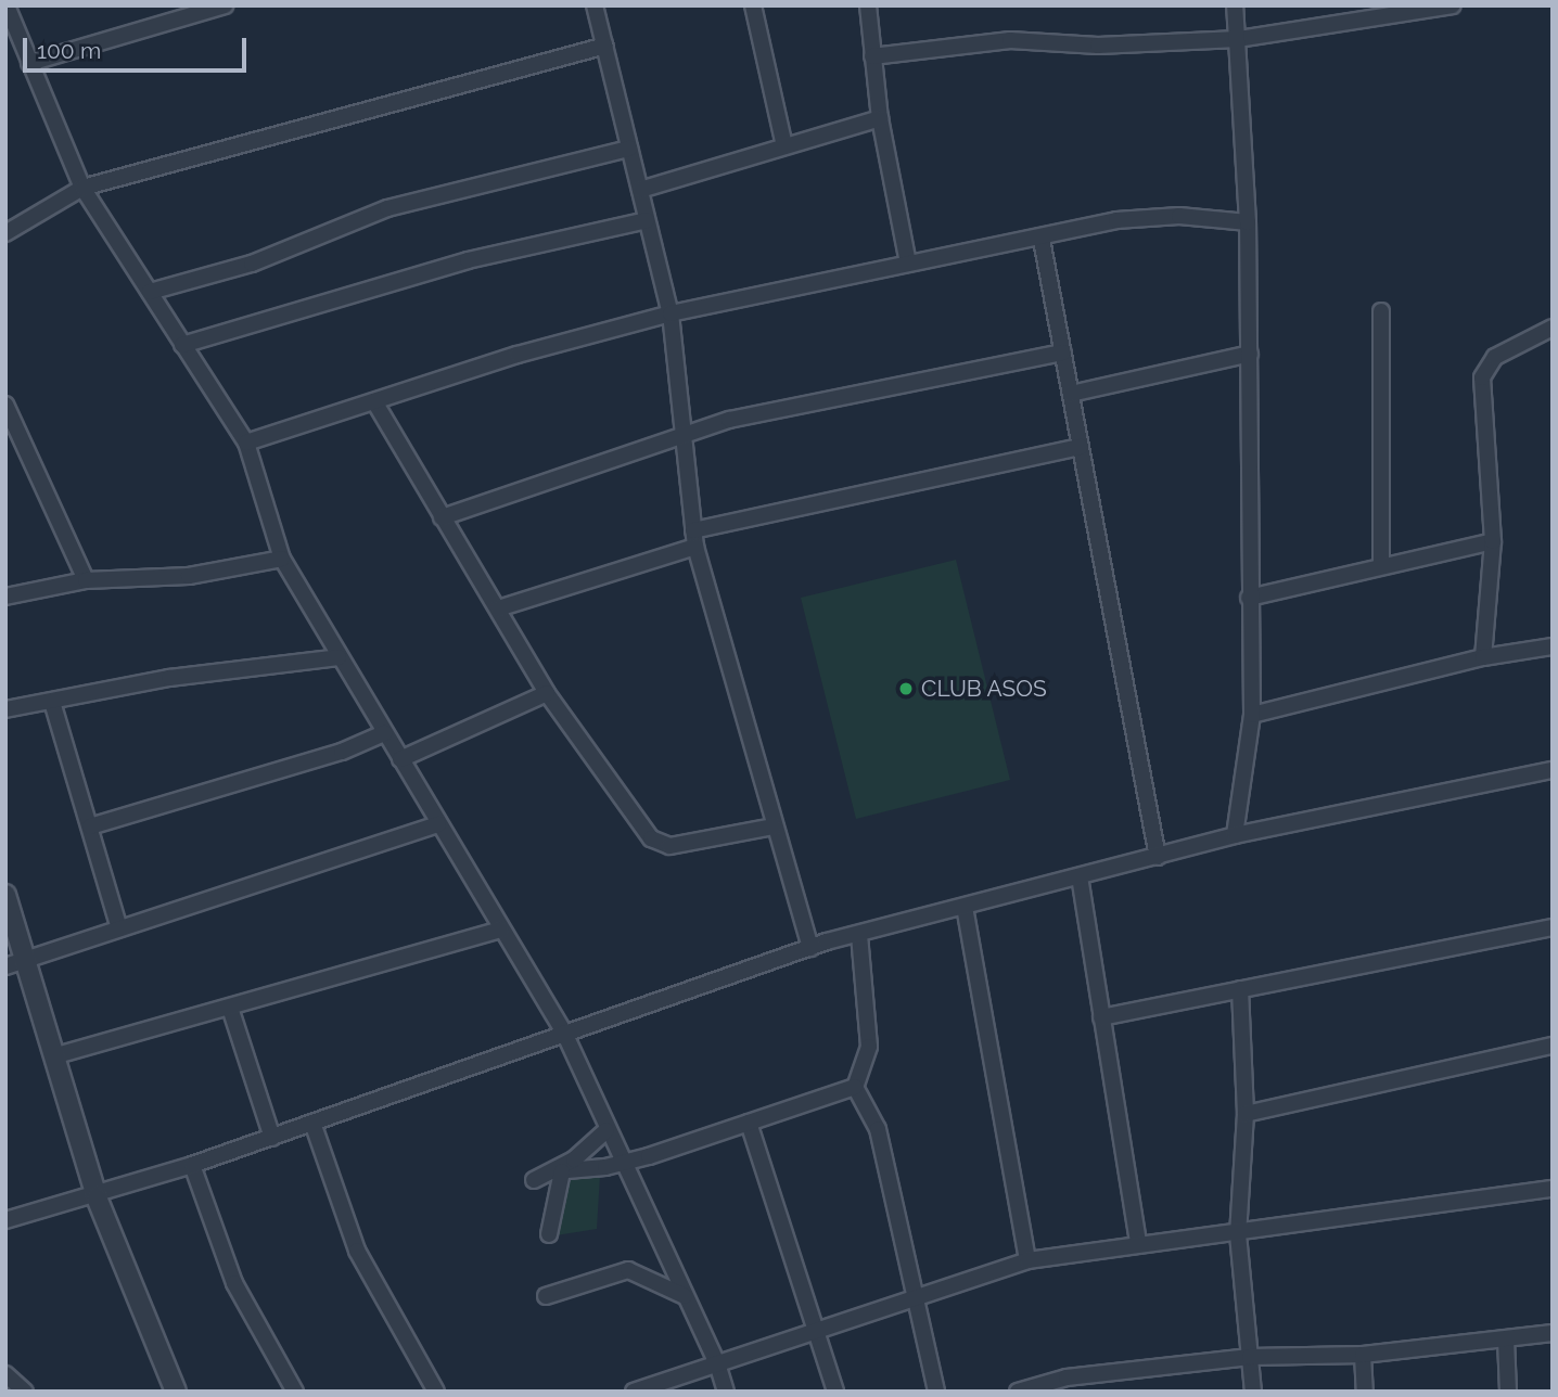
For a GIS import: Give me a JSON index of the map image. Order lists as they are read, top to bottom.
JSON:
{
  "places": ["CLUB ASOS"],
  "scale_bar": "100 m"
}
